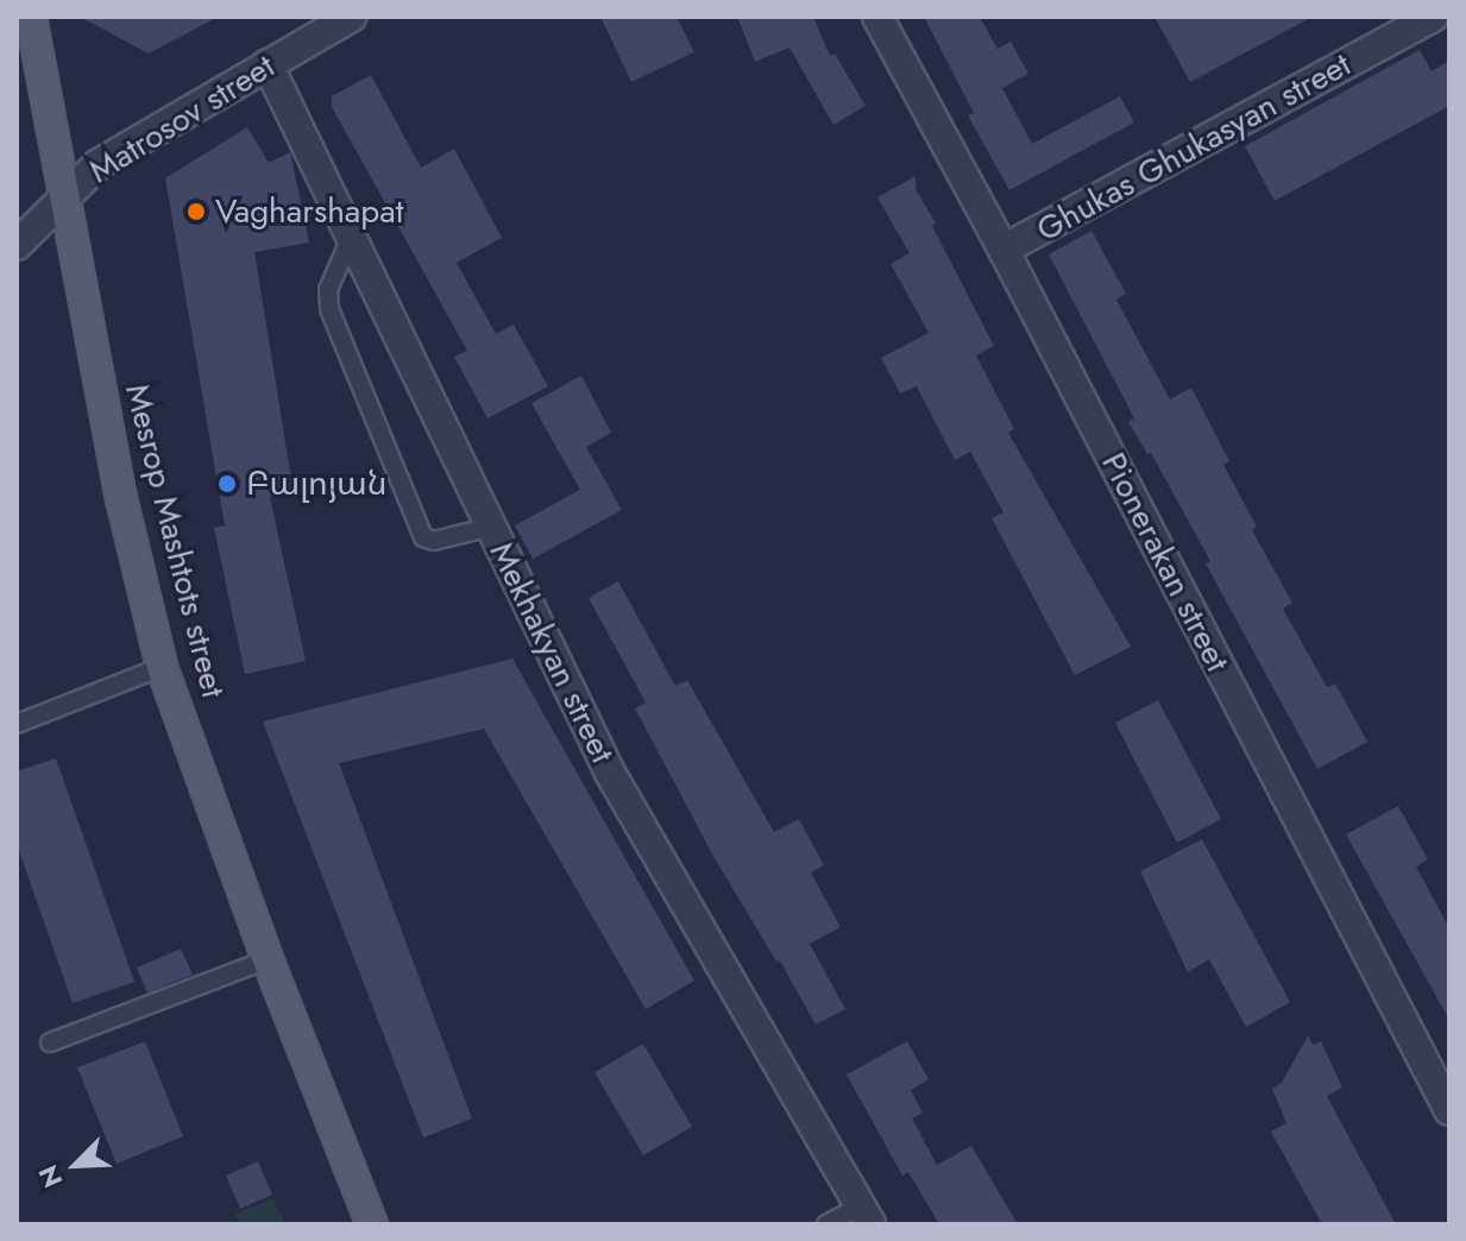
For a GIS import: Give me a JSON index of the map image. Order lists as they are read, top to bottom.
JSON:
{
  "streets": {
    "main road": ["Mesrop Mashtots street"],
    "street": [
      "Matrosov street",
      "Ghukas Ghukasyan street",
      "Pionerakan street",
      "Mekhakyan street"
    ]
  },
  "crossings": [
    ["Matrosov street", "Mesrop Mashtots street"],
    ["Matrosov street", "Mekhakyan street"],
    ["Ghukas Ghukasyan street", "Pionerakan street"]
  ],
  "places": ["Vagharshapat", "Բալոյան"],
  "north": "bottom left"
}
